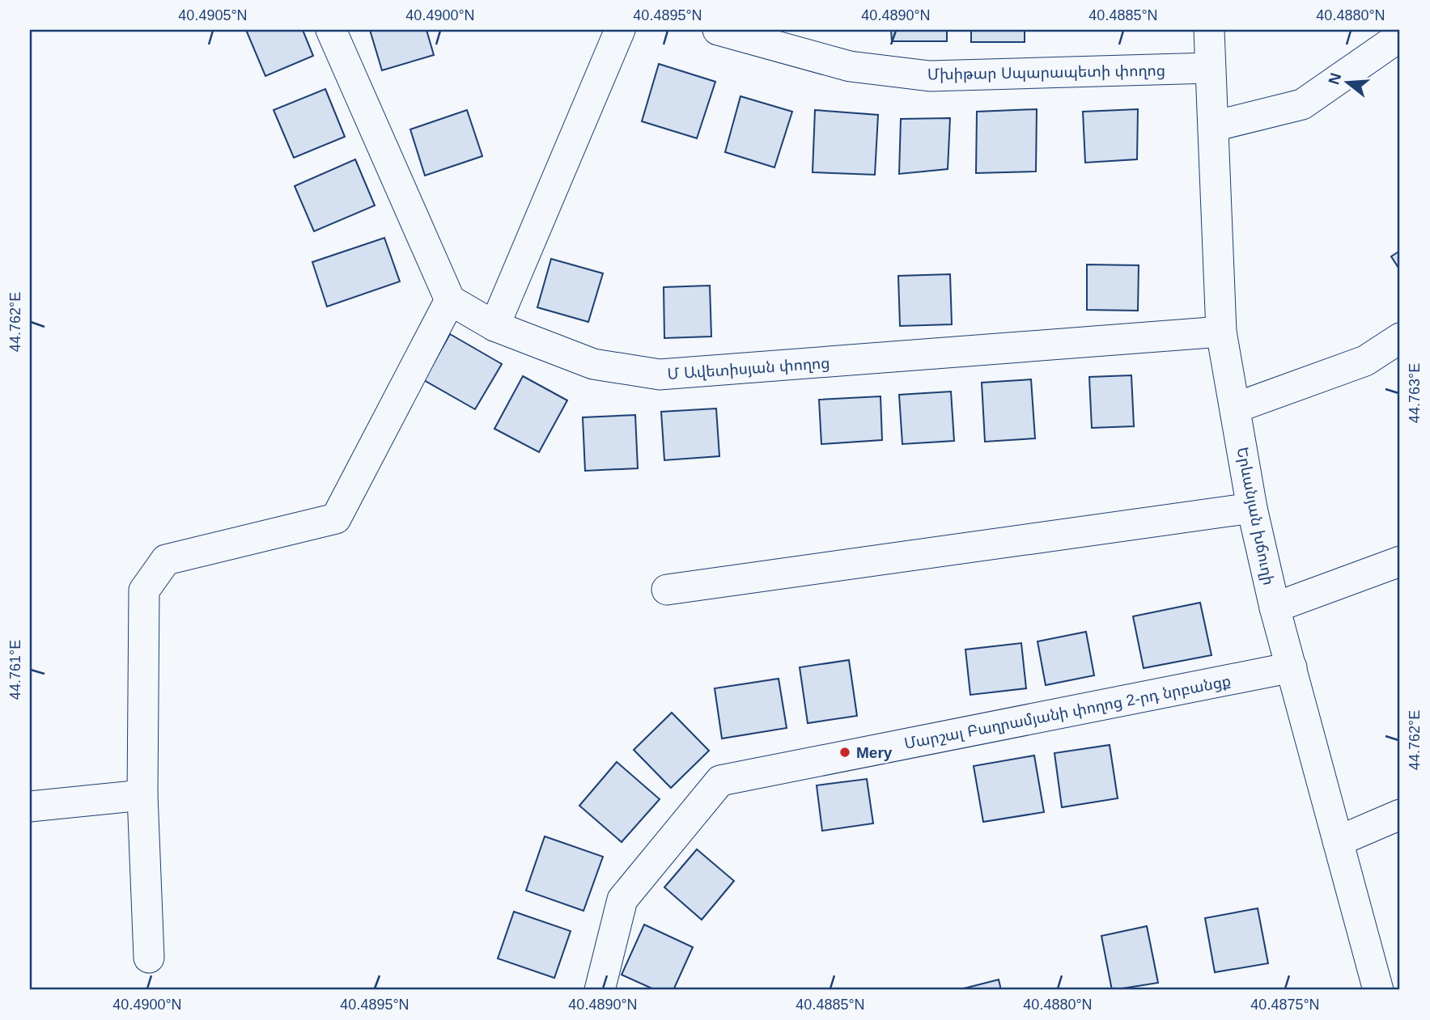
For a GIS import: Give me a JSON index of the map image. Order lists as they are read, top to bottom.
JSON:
{
  "streets": {
    "street": [
      "Մխիթար Սպարապետի փողոց",
      "Մ Ավետիսյան փողոց",
      "Երևանյան խճուղի",
      "Մարշալ Բաղրամյանի փողոց 2-րդ նրբանցք"
    ]
  },
  "crossings": [
    ["Մխիթար Սպարապետի փողոց", "Երևանյան խճուղի"],
    ["Մ Ավետիսյան փողոց", "Երևանյան խճուղի"],
    ["Երևանյան խճուղի", "Մարշալ Բաղրամյանի փողոց 2-րդ նրբանցք"]
  ],
  "places": ["Mery"],
  "north": "left",
  "coordinates": [
    "40.4905°N",
    "40.4900°N",
    "40.4895°N",
    "40.4890°N",
    "40.4885°N",
    "40.4880°N",
    "44.762°E",
    "44.763°E",
    "44.761°E",
    "40.4875°N"
  ]
}
